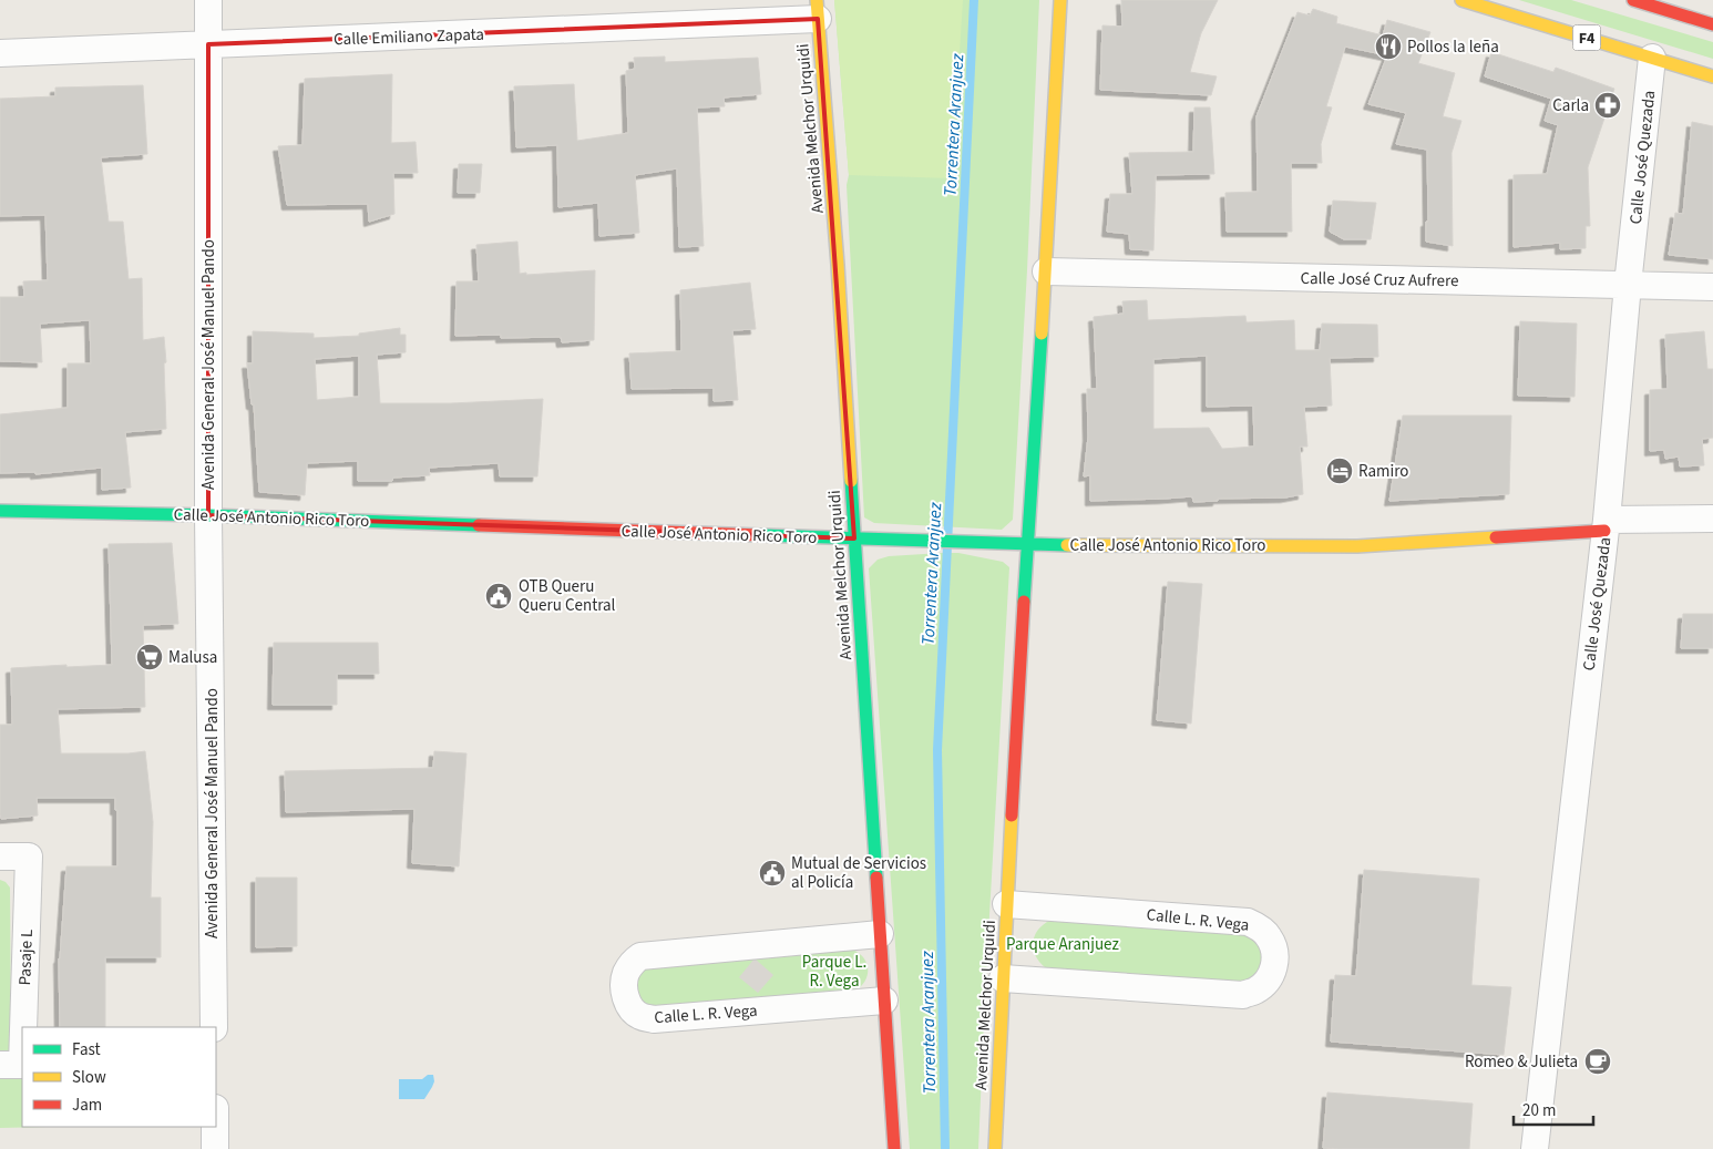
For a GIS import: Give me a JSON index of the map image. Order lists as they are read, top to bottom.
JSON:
{
  "streets": {
    "main road": ["F4", "Avenida Melchor Urquidi", "Calle José Antonio Rico Toro"],
    "street": [
      "Calle Emiliano Zapata",
      "Calle José Quezada",
      "Calle José Cruz Aufrere",
      "Avenida General José Manuel Pando",
      "Calle L. R. Vega",
      "Pasaje L"
    ]
  },
  "crossings": [
    ["Calle Emiliano Zapata", "Avenida Melchor Urquidi"],
    ["Calle Emiliano Zapata", "Avenida General José Manuel Pando"],
    ["F4", "Calle José Quezada"],
    ["Avenida Melchor Urquidi", "Calle José Cruz Aufrere"],
    ["Avenida Melchor Urquidi", "Calle José Antonio Rico Toro"],
    ["Avenida Melchor Urquidi", "Calle L. R. Vega"],
    ["Calle José Quezada", "Calle José Cruz Aufrere"],
    ["Calle José Quezada", "Calle José Antonio Rico Toro"],
    ["Avenida General José Manuel Pando", "Calle José Antonio Rico Toro"]
  ],
  "water": ["Torrentera Aranjuez"],
  "parks": ["Parque Aranjuez", "Parque L. R. Vega"],
  "places": {
    "restaurant": ["Pollos la leña"],
    "pharmacy": ["Carla"],
    "hotel": ["Ramiro"],
    "public building": ["OTB Queru Queru Central", "Mutual de Servicios al Policía"],
    "supermarket": ["Malusa"],
    "cafe": ["Romeo & Julieta"]
  },
  "legend": ["Fast", "Slow", "Jam"],
  "scale_bar": "20 m"
}
